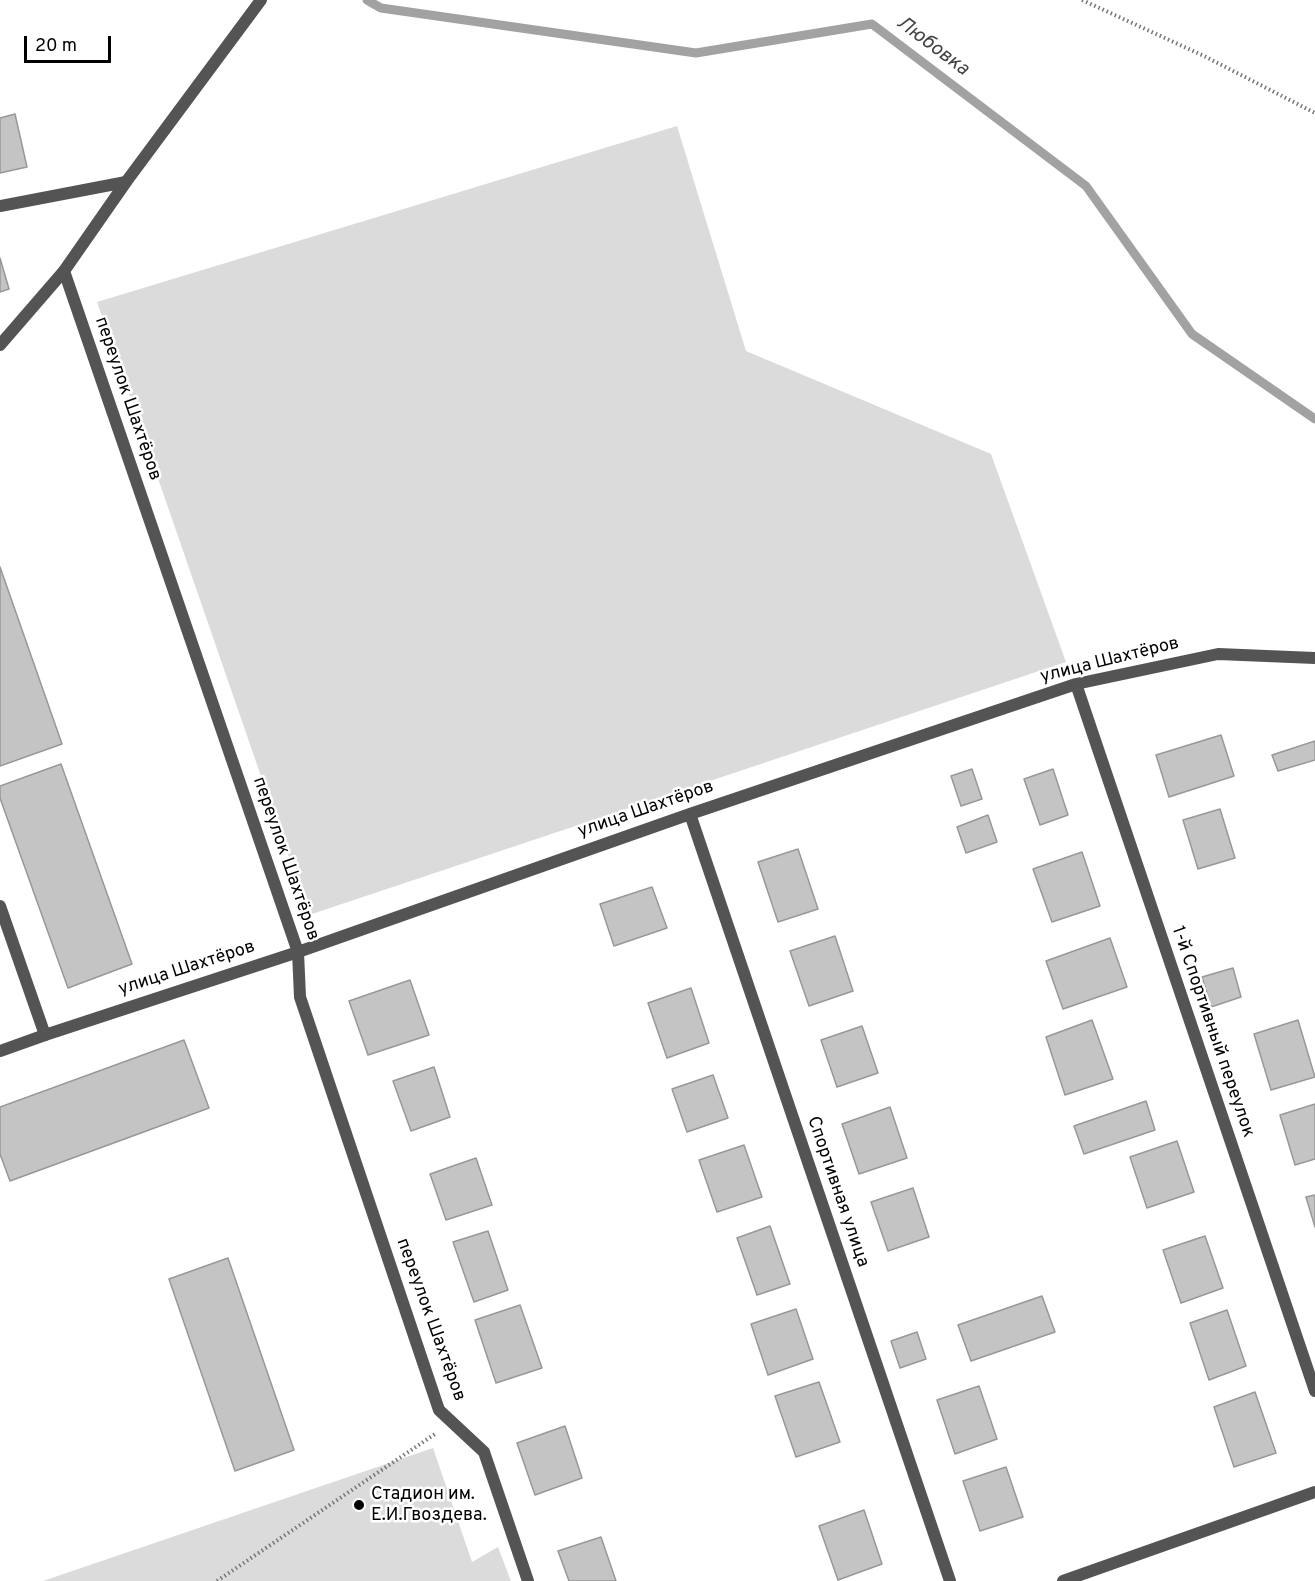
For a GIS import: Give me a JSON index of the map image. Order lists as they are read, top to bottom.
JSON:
{
  "streets": {
    "street": [
      "переулок Шахтёров",
      "улица Шахтёров",
      "1-й Спортивный переулок",
      "Спортивная улица"
    ]
  },
  "crossings": [
    ["переулок Шахтёров", "улица Шахтёров"],
    ["улица Шахтёров", "1-й Спортивный переулок"],
    ["улица Шахтёров", "Спортивная улица"]
  ],
  "water": ["Любовка"],
  "places": ["Стадион им. Е.И.Гвоздева."],
  "scale_bar": "20 m"
}
